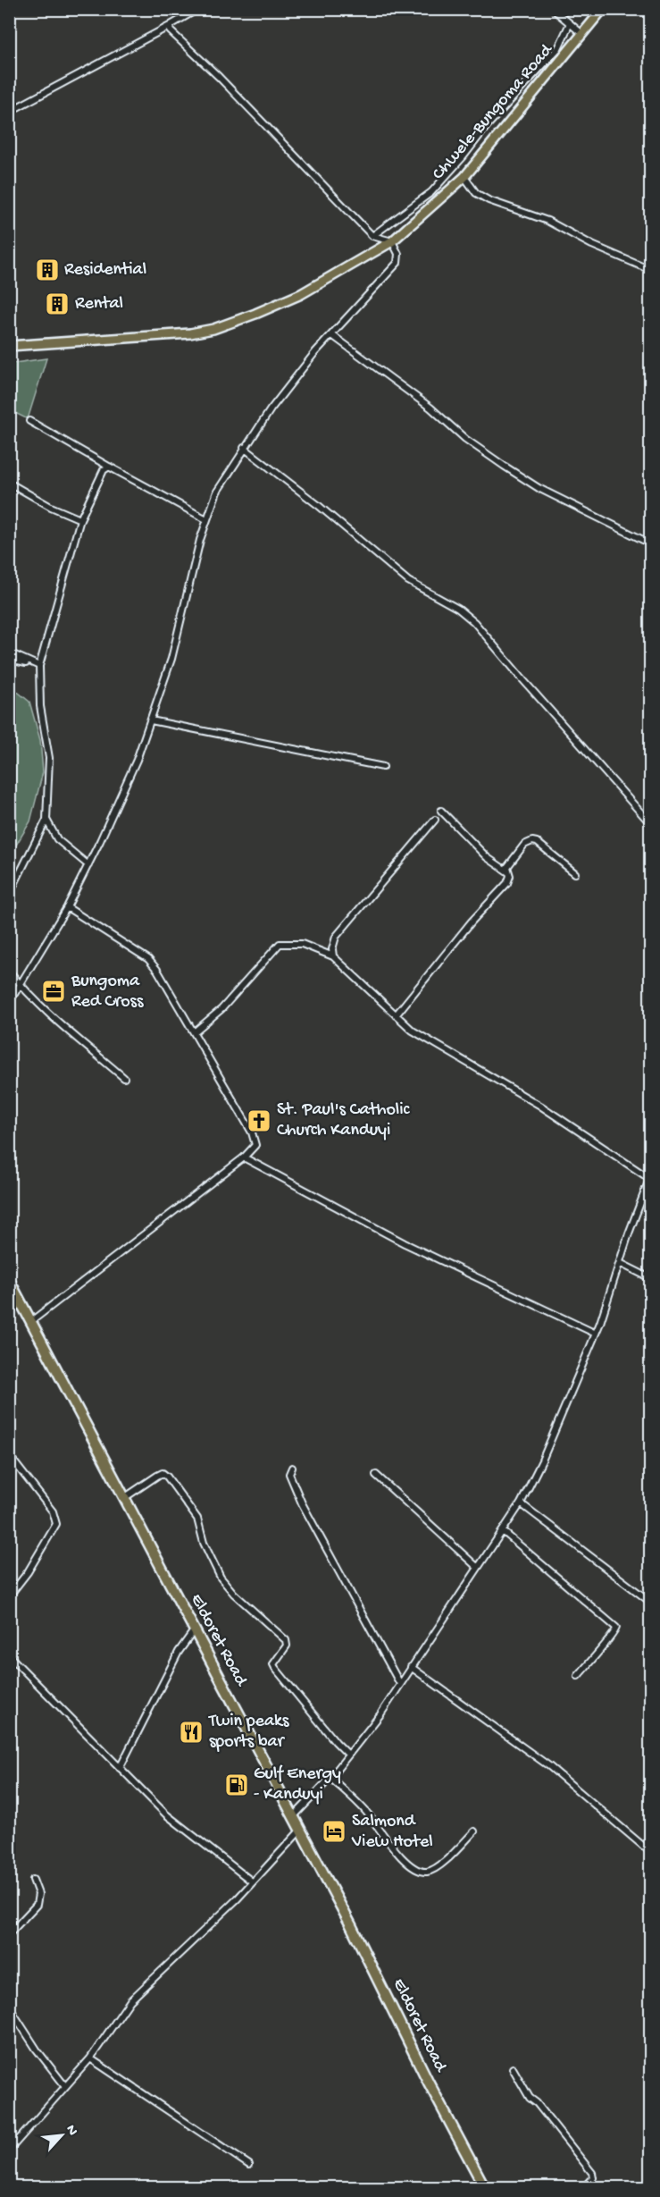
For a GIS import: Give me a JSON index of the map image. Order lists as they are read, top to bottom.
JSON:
{
  "streets": {
    "highway": ["Eldoret Road"],
    "main road": ["Chwele-Bungoma Road"]
  },
  "places": {
    "building": ["Residential", "Rental"],
    "office": ["Bungoma Red Cross"],
    "church": ["St. Paul's Catholic Church Kanduyi"],
    "restaurant": ["Twin peaks sports bar"],
    "fuel station": ["Gulf Energy - Kanduyi"],
    "hotel": ["Salmond View Hotel"]
  },
  "north": "top right"
}
